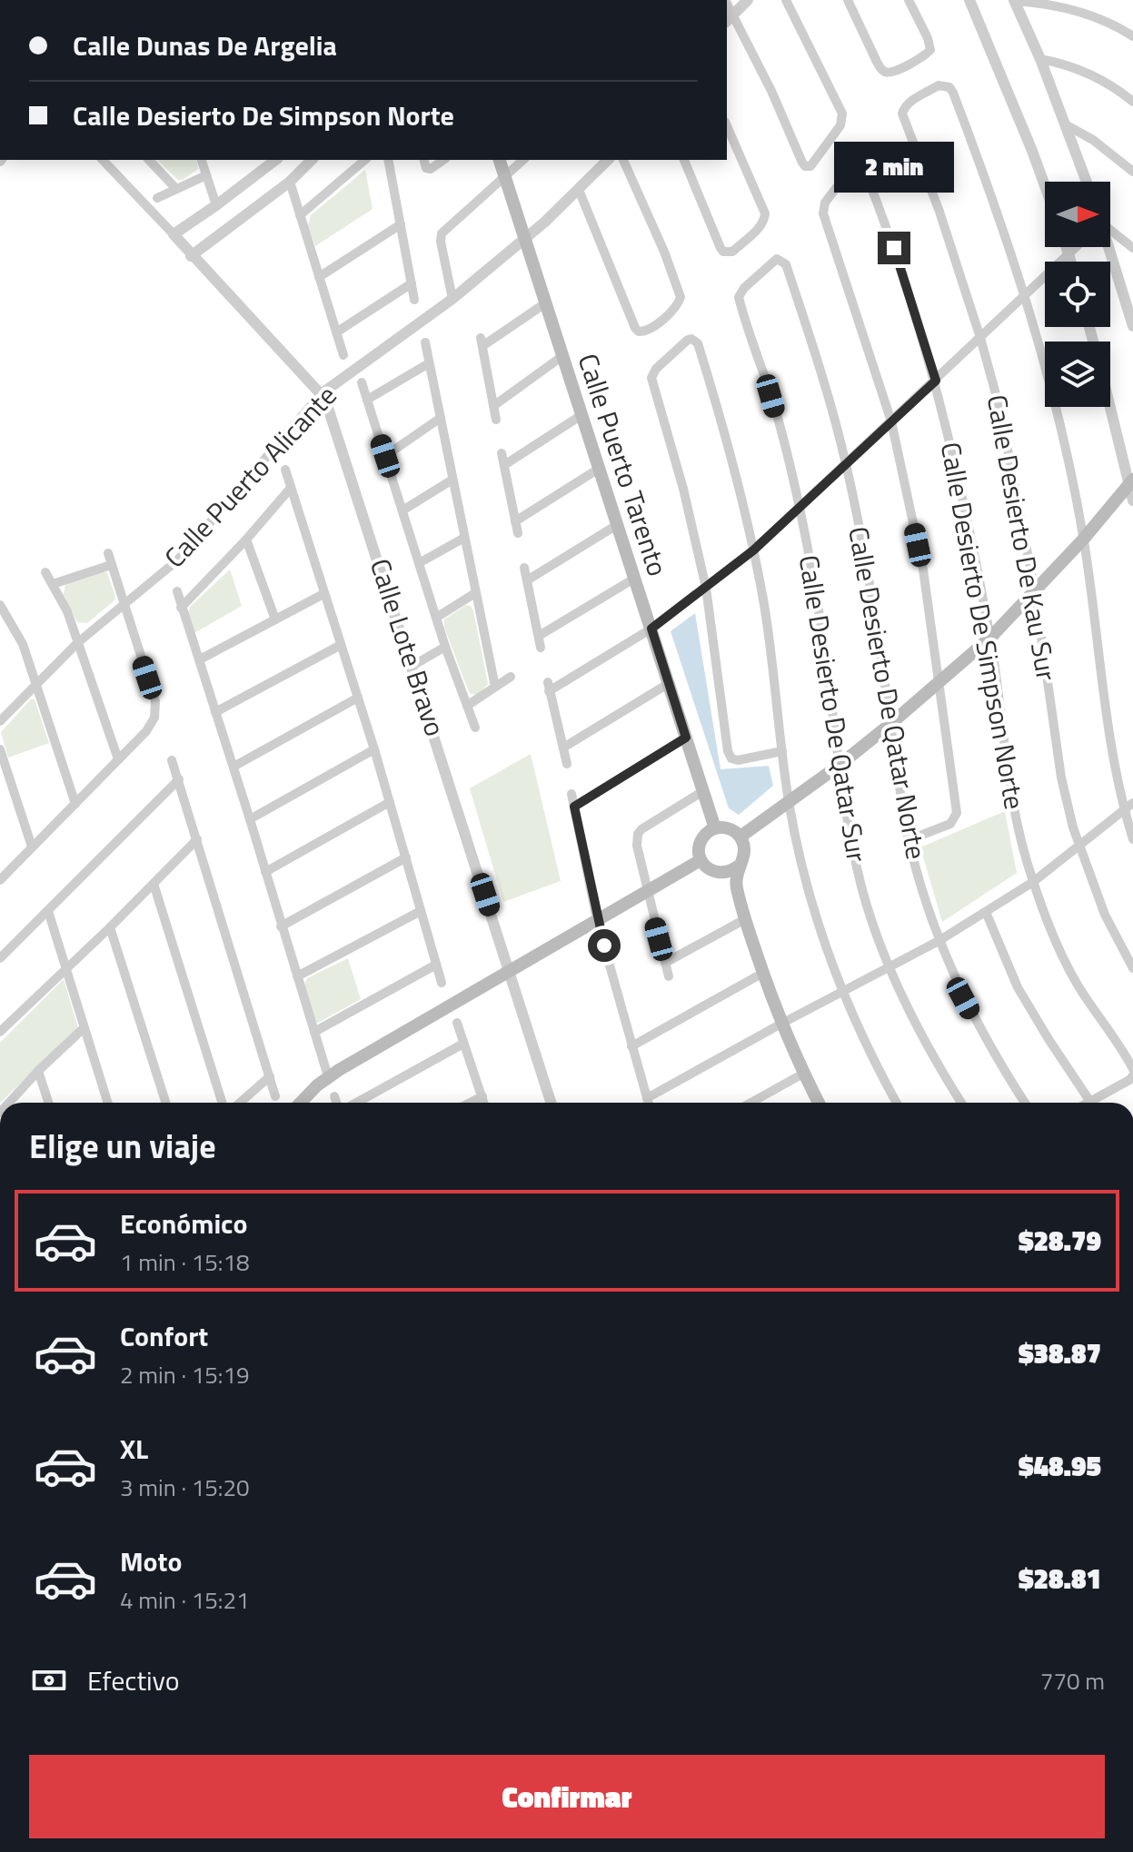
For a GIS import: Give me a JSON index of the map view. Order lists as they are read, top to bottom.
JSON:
{
  "streets": {
    "main road": ["Calle Puerto Tarento"],
    "street": [
      "Calle Puerto Alicante",
      "Calle Desierto De Kau Sur",
      "Calle Desierto De Simpson Norte",
      "Calle Lote Bravo",
      "Calle Desierto De Qatar Norte",
      "Calle Desierto De Qatar Sur"
    ]
  },
  "crossings": [
    ["Calle Puerto Tarento", "Calle Puerto Alicante"],
    ["Calle Puerto Alicante", "Calle Lote Bravo"],
    ["Calle Desierto De Qatar Norte", "Calle Desierto De Qatar Sur"]
  ],
  "north": "right",
  "page": {
    "banner": ["Calle Dunas De Argelia", "Calle Desierto De Simpson Norte"],
    "bubble": "2 min",
    "heading": "Elige un viaje",
    "list": [
      {
        "name": "Económico",
        "note": "1 min · 15:18",
        "value": "$28.79"
      },
      {
        "name": "Confort",
        "note": "2 min · 15:19",
        "value": "$38.87"
      },
      {
        "name": "XL",
        "note": "3 min · 15:20",
        "value": "$48.95"
      },
      {
        "name": "Moto",
        "note": "4 min · 15:21",
        "value": "$28.81"
      }
    ],
    "pay": ["Efectivo", "770 m"],
    "buttons": "Confirmar"
  }
}
